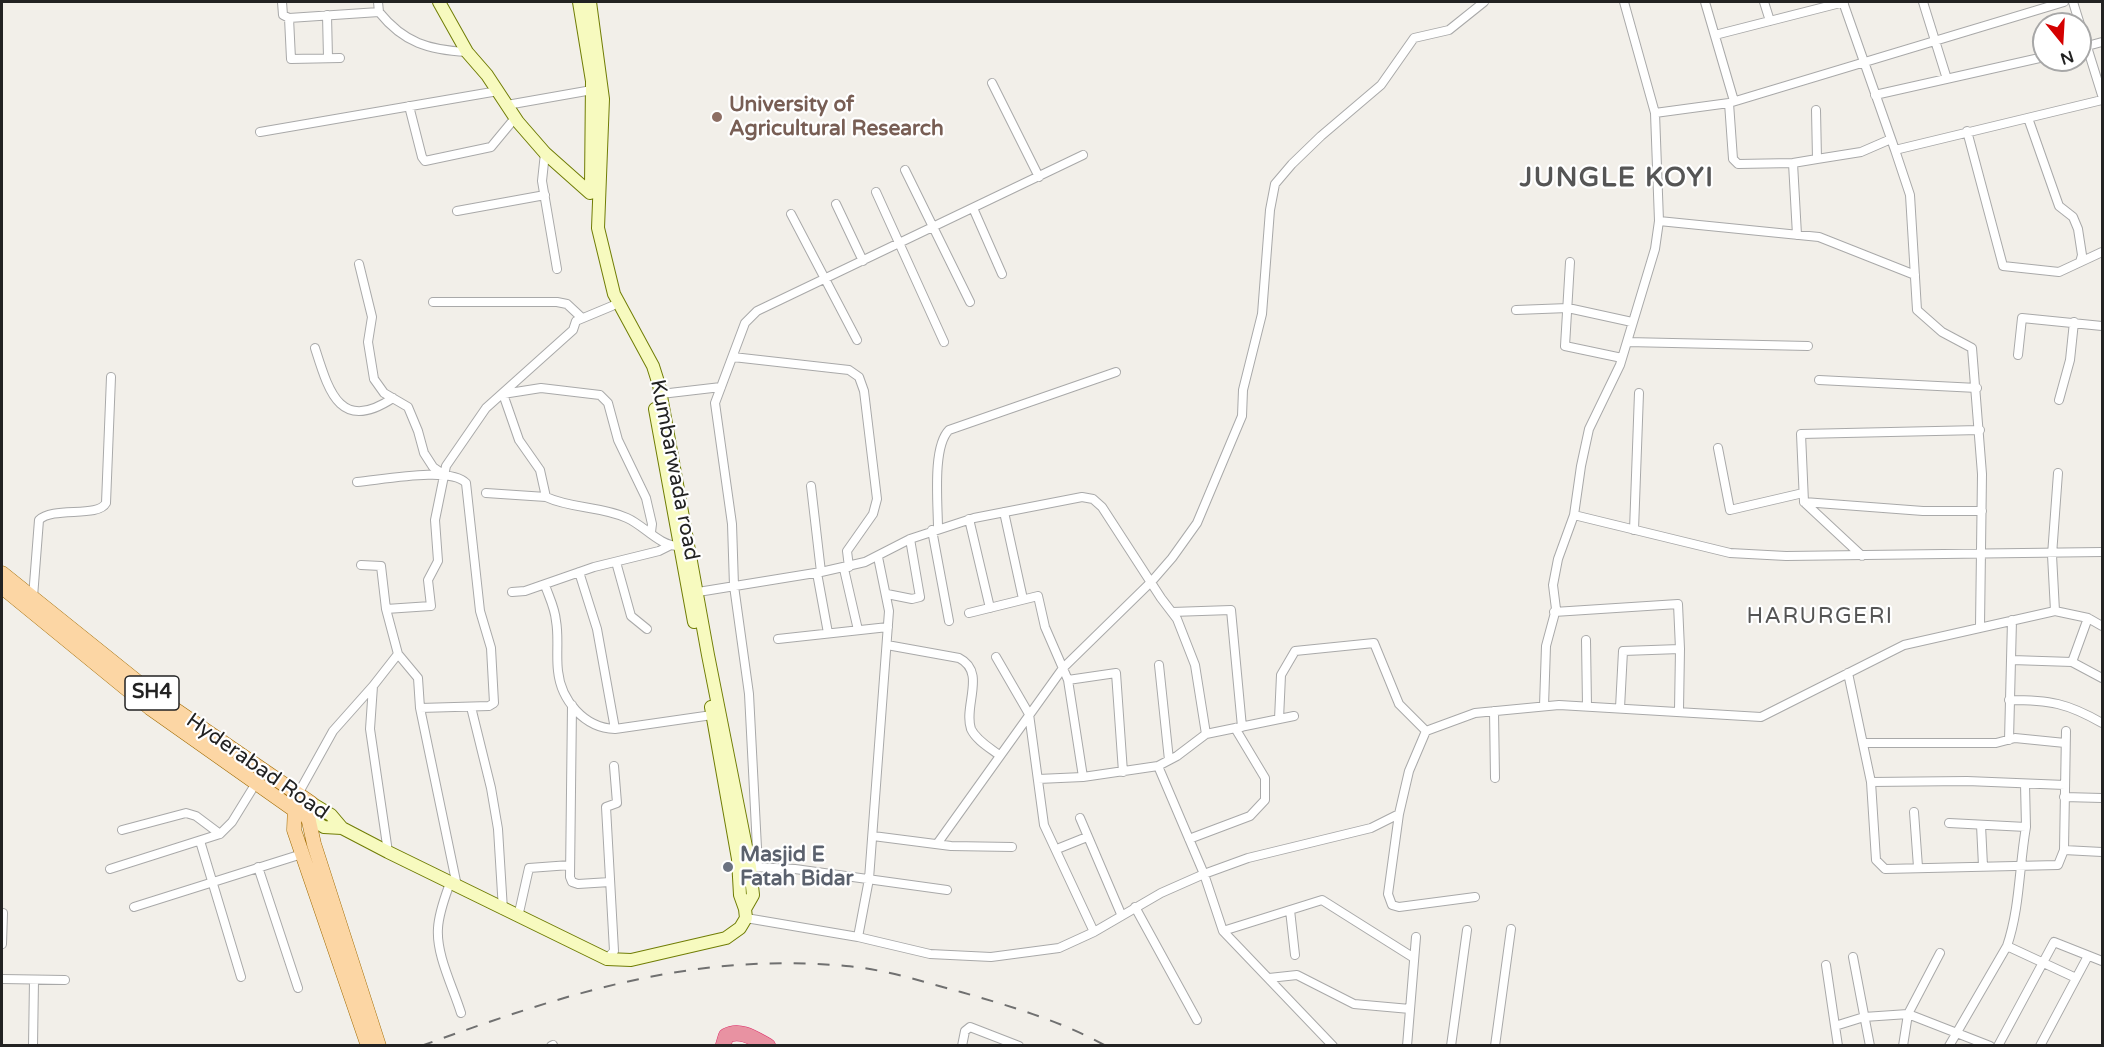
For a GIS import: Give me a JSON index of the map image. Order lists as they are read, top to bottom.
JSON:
{
  "streets": {
    "main road": ["SH4", "Hyderabad Road"],
    "street": ["Kumbarwada road"]
  },
  "crossings": [
    ["Kumbarwada road", "Hyderabad Road"]
  ],
  "districts": ["JUNGLE KOYI", "HARURGERI"],
  "places": ["University of Agricultural Research", "Masjid E Fatah Bidar"],
  "north": "bottom"
}
